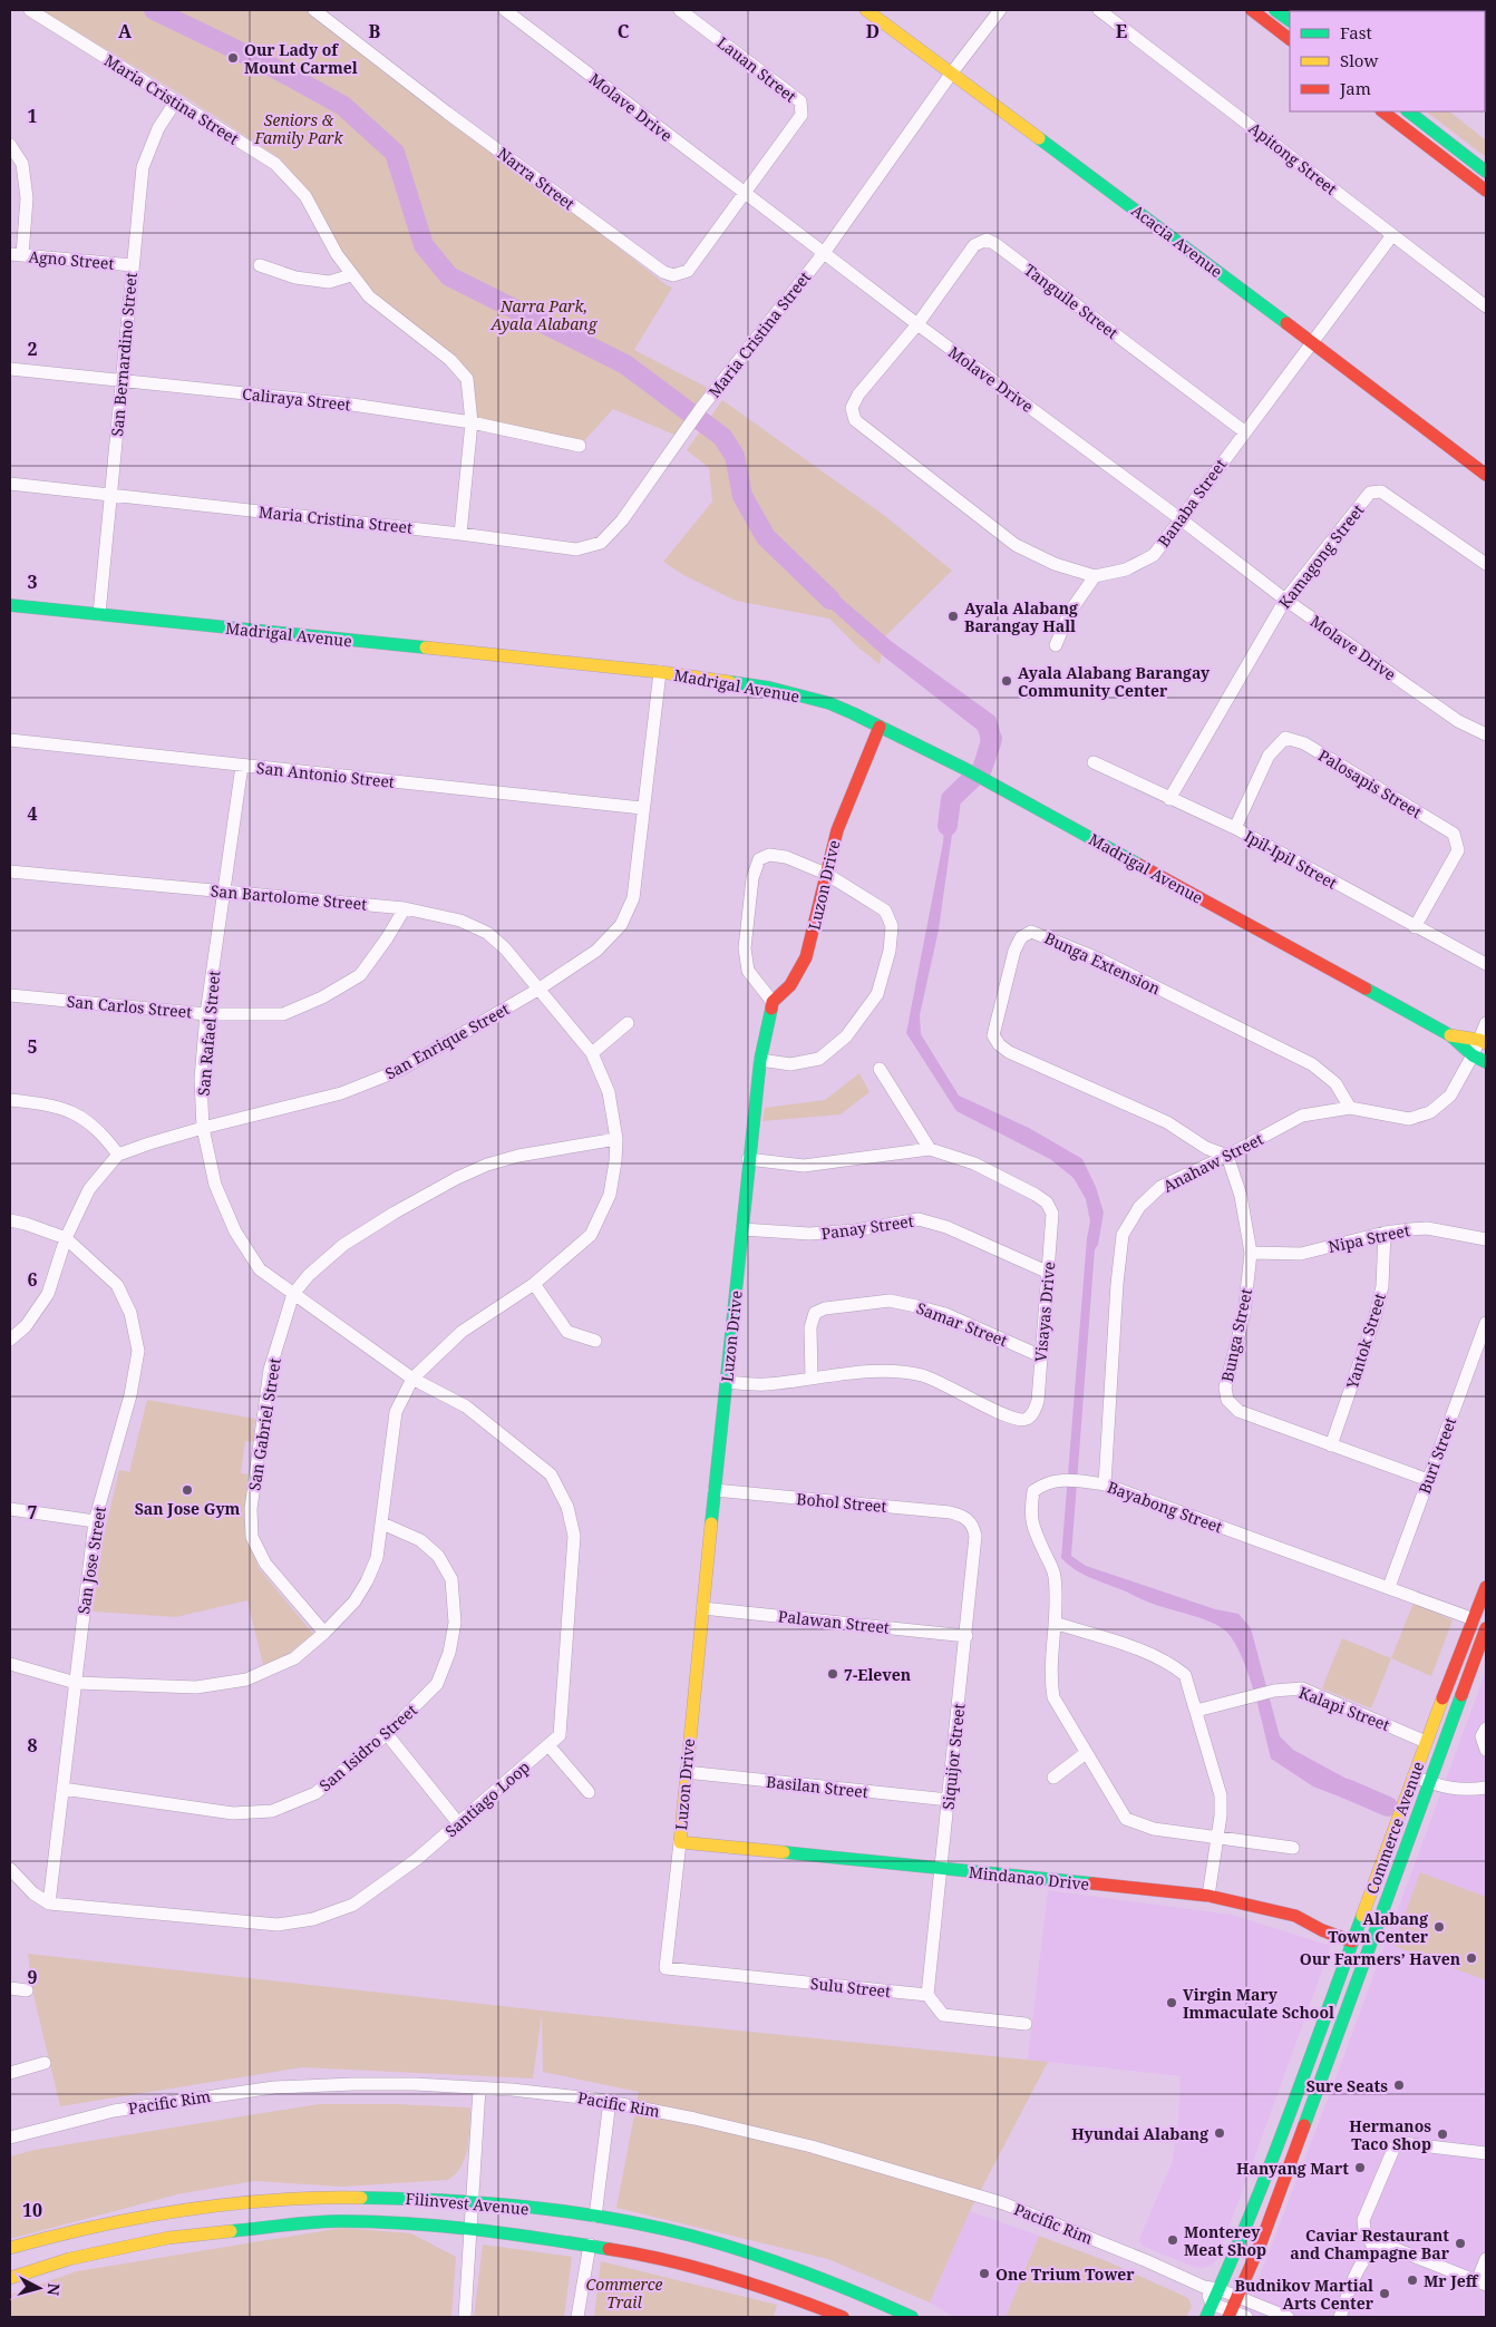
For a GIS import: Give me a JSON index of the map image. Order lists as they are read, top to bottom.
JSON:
{
  "streets": {
    "street": [
      "Lauan Street",
      "Maria Cristina Street",
      "Molave Drive",
      "Apitong Street",
      "Narra Street",
      "Acacia Avenue",
      "Agno Street",
      "Tanguile Street",
      "San Bernardino Street",
      "Caliraya Street",
      "Banaba Street",
      "Kamagong Street",
      "Madrigal Avenue",
      "San Antonio Street",
      "Palosapis Street",
      "Ipil-Ipil Street",
      "Luzon Drive",
      "San Bartolome Street",
      "Bunga Extension",
      "San Carlos Street",
      "San Rafael Street",
      "San Enrique Street",
      "Anahaw Street",
      "Panay Street",
      "Nipa Street",
      "Visayas Drive",
      "Samar Street",
      "Bunga Street",
      "Yantok Street",
      "San Gabriel Street",
      "Buri Street",
      "Bohol Street",
      "Bayabong Street",
      "San Jose Street",
      "Palawan Street",
      "Kalapi Street",
      "San Isidro Street",
      "Siquijor Street",
      "Basilan Street",
      "Santiago Loop",
      "Commerce Avenue",
      "Mindanao Drive",
      "Sulu Street",
      "Pacific Rim",
      "Filinvest Avenue"
    ]
  },
  "crossings": [
    ["Lauan Street", "Molave Drive"],
    ["Lauan Street", "Narra Street"],
    ["Maria Cristina Street", "Molave Drive"],
    ["Maria Cristina Street", "Acacia Avenue"],
    ["Maria Cristina Street", "San Bernardino Street"],
    ["Maria Cristina Street", "Caliraya Street"],
    ["Molave Drive", "Narra Street"],
    ["Molave Drive", "Tanguile Street"],
    ["Molave Drive", "Banaba Street"],
    ["Molave Drive", "Kamagong Street"],
    ["Apitong Street", "Banaba Street"],
    ["Acacia Avenue", "Banaba Street"],
    ["Agno Street", "San Bernardino Street"],
    ["Tanguile Street", "Banaba Street"],
    ["San Bernardino Street", "Caliraya Street"],
    ["San Bernardino Street", "Madrigal Avenue"],
    ["Kamagong Street", "Ipil-Ipil Street"],
    ["Madrigal Avenue", "Luzon Drive"],
    ["Madrigal Avenue", "San Enrique Street"],
    ["Madrigal Avenue", "Anahaw Street"],
    ["San Antonio Street", "San Rafael Street"],
    ["San Antonio Street", "San Enrique Street"],
    ["Palosapis Street", "Ipil-Ipil Street"],
    ["Luzon Drive", "Panay Street"],
    ["Luzon Drive", "Visayas Drive"],
    ["Luzon Drive", "Bohol Street"],
    ["Luzon Drive", "Palawan Street"],
    ["Luzon Drive", "Basilan Street"],
    ["Luzon Drive", "Mindanao Drive"],
    ["Luzon Drive", "Sulu Street"],
    ["San Bartolome Street", "San Carlos Street"],
    ["San Bartolome Street", "San Rafael Street"],
    ["San Bartolome Street", "San Enrique Street"],
    ["San Bartolome Street", "San Gabriel Street"],
    ["San Bartolome Street", "San Jose Street"],
    ["San Bartolome Street", "San Isidro Street"],
    ["San Bartolome Street", "Santiago Loop"],
    ["Bunga Extension", "Anahaw Street"],
    ["Bunga Extension", "Bunga Street"],
    ["San Carlos Street", "San Rafael Street"],
    ["San Rafael Street", "San Enrique Street"],
    ["San Rafael Street", "San Gabriel Street"],
    ["San Rafael Street", "Santiago Loop"],
    ["Anahaw Street", "Bunga Street"],
    ["Anahaw Street", "Bayabong Street"],
    ["Panay Street", "Visayas Drive"],
    ["Nipa Street", "Bunga Street"],
    ["Nipa Street", "Yantok Street"],
    ["Visayas Drive", "Samar Street"],
    ["Bunga Street", "Yantok Street"],
    ["Bunga Street", "Buri Street"],
    ["Buri Street", "Bayabong Street"],
    ["Bohol Street", "Siquijor Street"],
    ["Bayabong Street", "Commerce Avenue"],
    ["San Jose Street", "San Isidro Street"],
    ["San Jose Street", "Santiago Loop"],
    ["Palawan Street", "Siquijor Street"],
    ["Kalapi Street", "Commerce Avenue"],
    ["Siquijor Street", "Basilan Street"],
    ["Siquijor Street", "Mindanao Drive"],
    ["Siquijor Street", "Sulu Street"],
    ["Commerce Avenue", "Mindanao Drive"],
    ["Commerce Avenue", "Pacific Rim"]
  ],
  "parks": ["Seniors & Family Park", "Narra Park, Ayala Alabang", "Commerce Trail"],
  "places": [
    "Our Lady of Mount Carmel",
    "Ayala Alabang Barangay Hall",
    "Ayala Alabang Barangay Community Center",
    "San Jose Gym",
    "7-Eleven",
    "Alabang Town Center",
    "Our Farmers’ Haven",
    "Virgin Mary Immaculate School",
    "Sure Seats",
    "Hyundai Alabang",
    "Hermanos Taco Shop",
    "Hanyang Mart",
    "Monterey Meat Shop",
    "Caviar Restaurant and Champagne Bar",
    "One Trium Tower",
    "Mr Jeff",
    "Budnikov Martial Arts Center"
  ],
  "legend": ["Fast", "Slow", "Jam"],
  "north": "right",
  "grid": {
    "columns": [
      "A",
      "B",
      "C",
      "D",
      "E"
    ],
    "rows": [
      "1",
      "2",
      "3",
      "4",
      "5",
      "6",
      "7",
      "8",
      "9",
      "10"
    ]
  }
}
